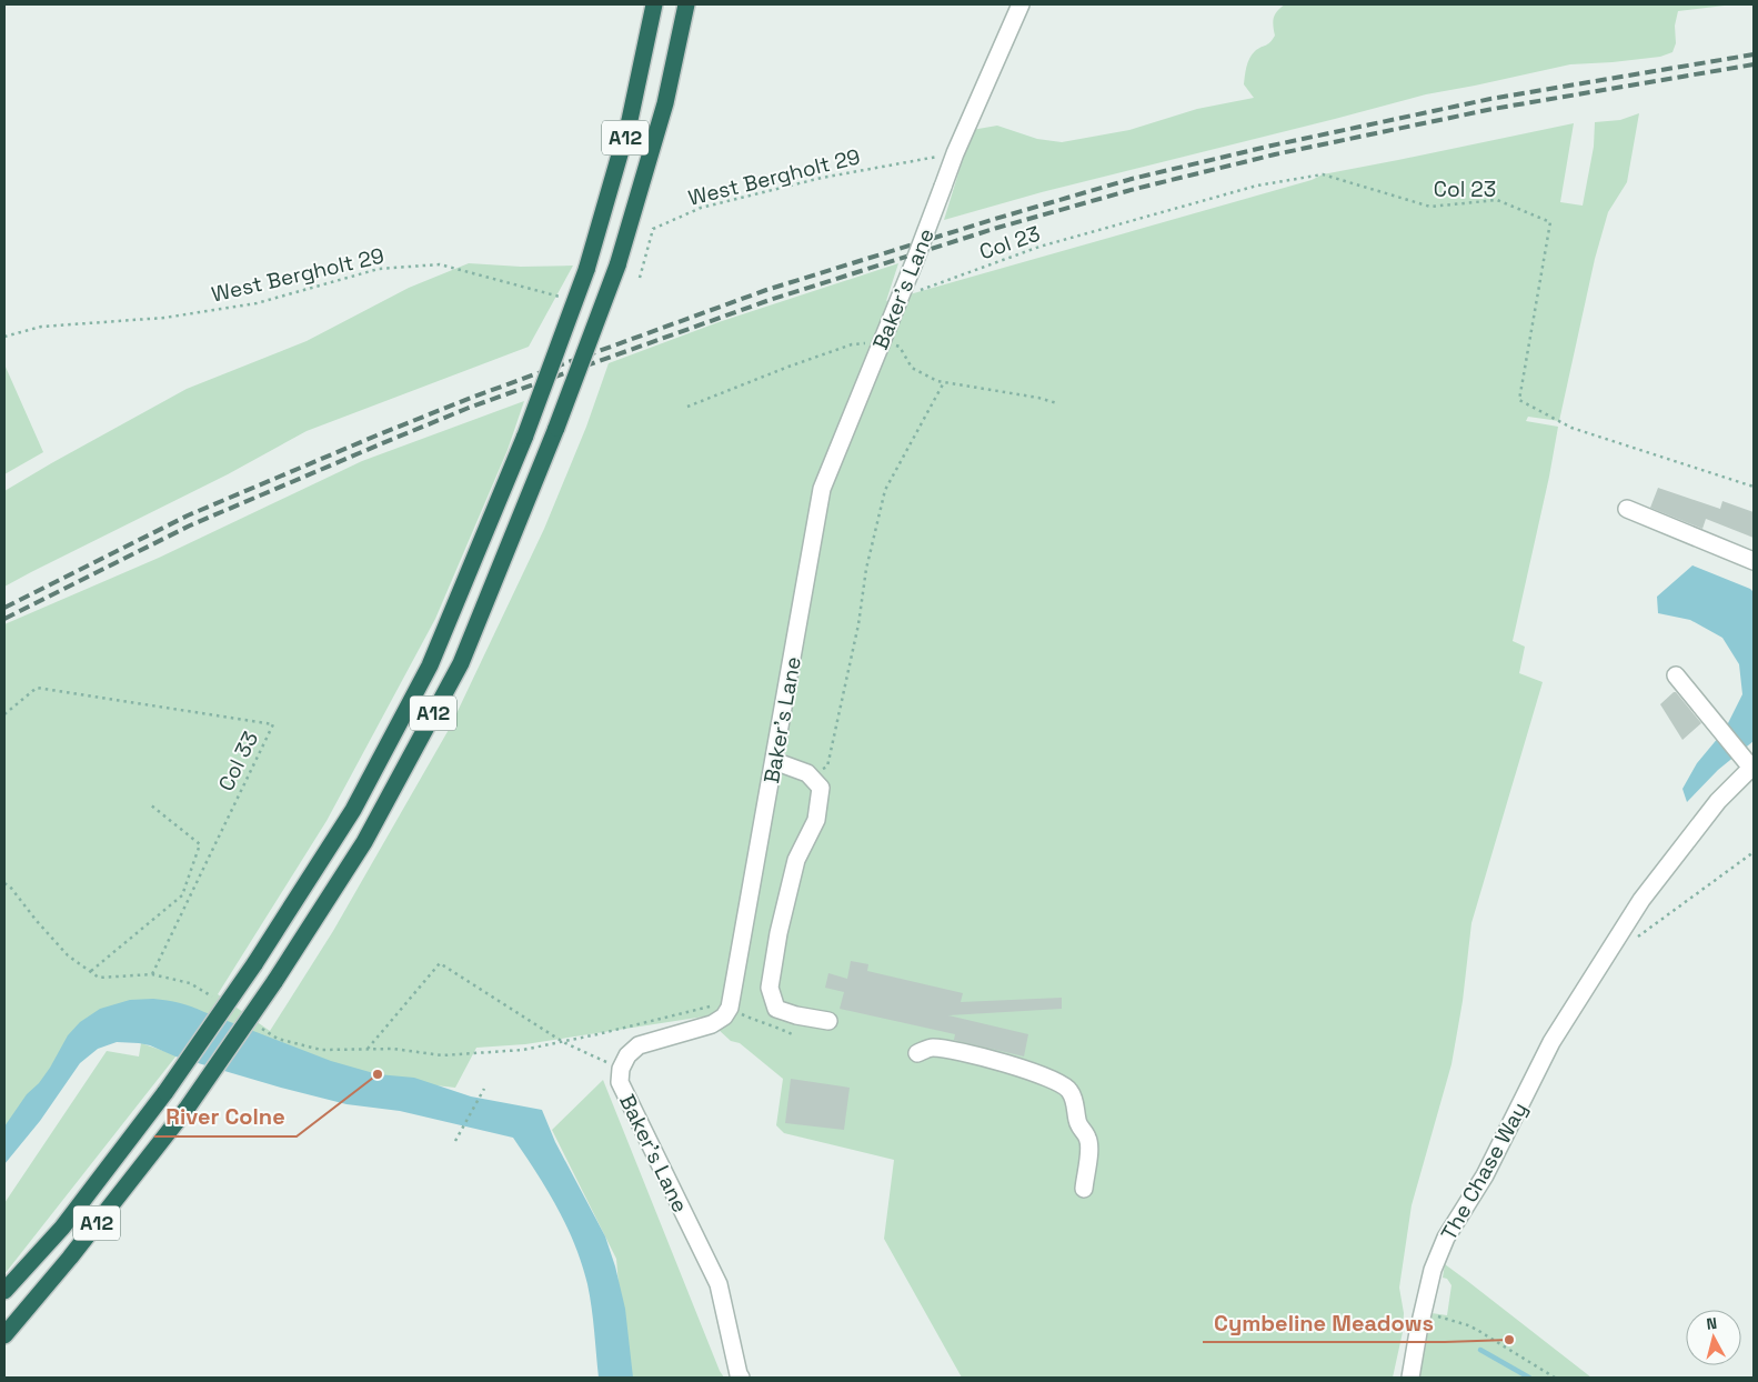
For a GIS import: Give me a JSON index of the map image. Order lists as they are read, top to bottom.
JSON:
{
  "streets": {
    "highway": ["A12"],
    "street": ["Baker's Lane", "The Chase Way"],
    "path": ["West Bergholt 29", "Col 23", "Col 33"]
  },
  "crossings": [
    ["West Bergholt 29", "Baker's Lane"],
    ["Col 23", "Baker's Lane"]
  ],
  "places": ["River Colne", "Cymbeline Meadows"],
  "north": "top"
}
